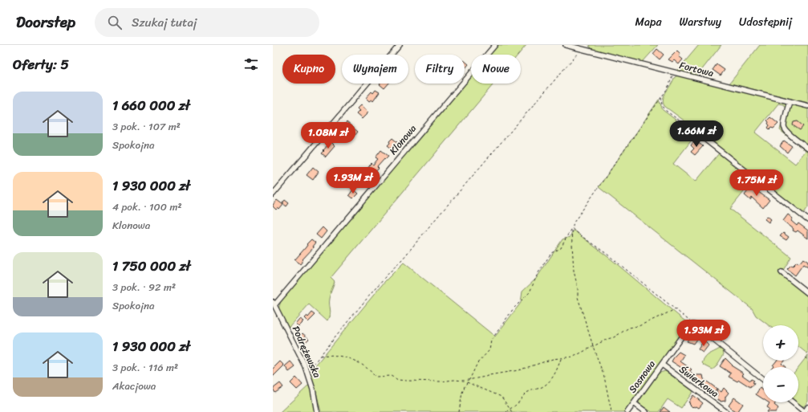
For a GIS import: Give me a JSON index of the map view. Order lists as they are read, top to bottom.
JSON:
{
  "streets": {
    "street": [
      "Fortowa",
      "Klonowa",
      "Podrężewska",
      "Sosnowa",
      "Świerkowa"
    ]
  },
  "crossings": [
    ["Klonowa", "Podrężewska"],
    ["Sosnowa", "Świerkowa"]
  ],
  "page": {
    "header": "Doorstep",
    "search": "Szukaj tutaj",
    "nav": ["Mapa", "Warstwy", "Udostępnij"],
    "heading": "Oferty: 5",
    "chip": [
      "Kupno",
      "Wynajem",
      "Filtry",
      "Nowe"
    ],
    "list": [
      {
        "name": "1 660 000 zł",
        "note": "3 pok. · 107 m² · Spokojna"
      },
      {
        "name": "1 930 000 zł",
        "note": "4 pok. · 100 m² · Klonowa"
      },
      {
        "name": "1 750 000 zł",
        "note": "3 pok. · 92 m² · Spokojna"
      },
      {
        "name": "1 930 000 zł",
        "note": "3 pok. · 116 m² · Akacjowa"
      }
    ],
    "price": [
      "1.66M zł",
      "1.08M zł",
      "1.93M zł",
      "1.75M zł",
      "1.93M zł"
    ],
    "map_buttons": ["+", "−"]
  }
}
